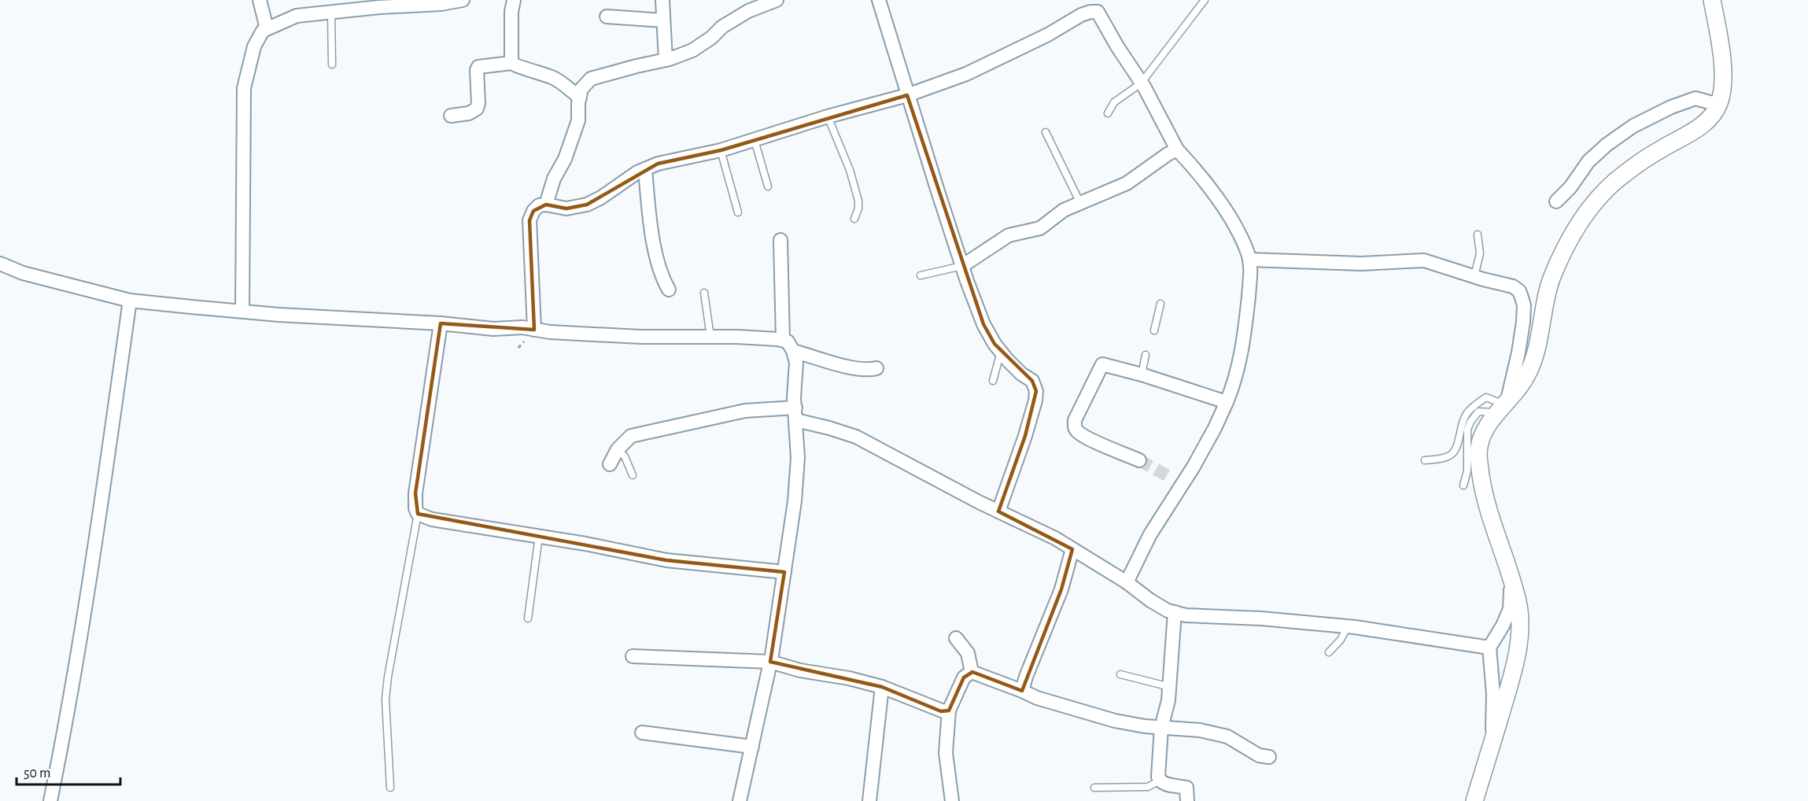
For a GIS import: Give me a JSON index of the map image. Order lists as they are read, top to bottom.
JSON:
{
  "scale_bar": "50 m"
}
